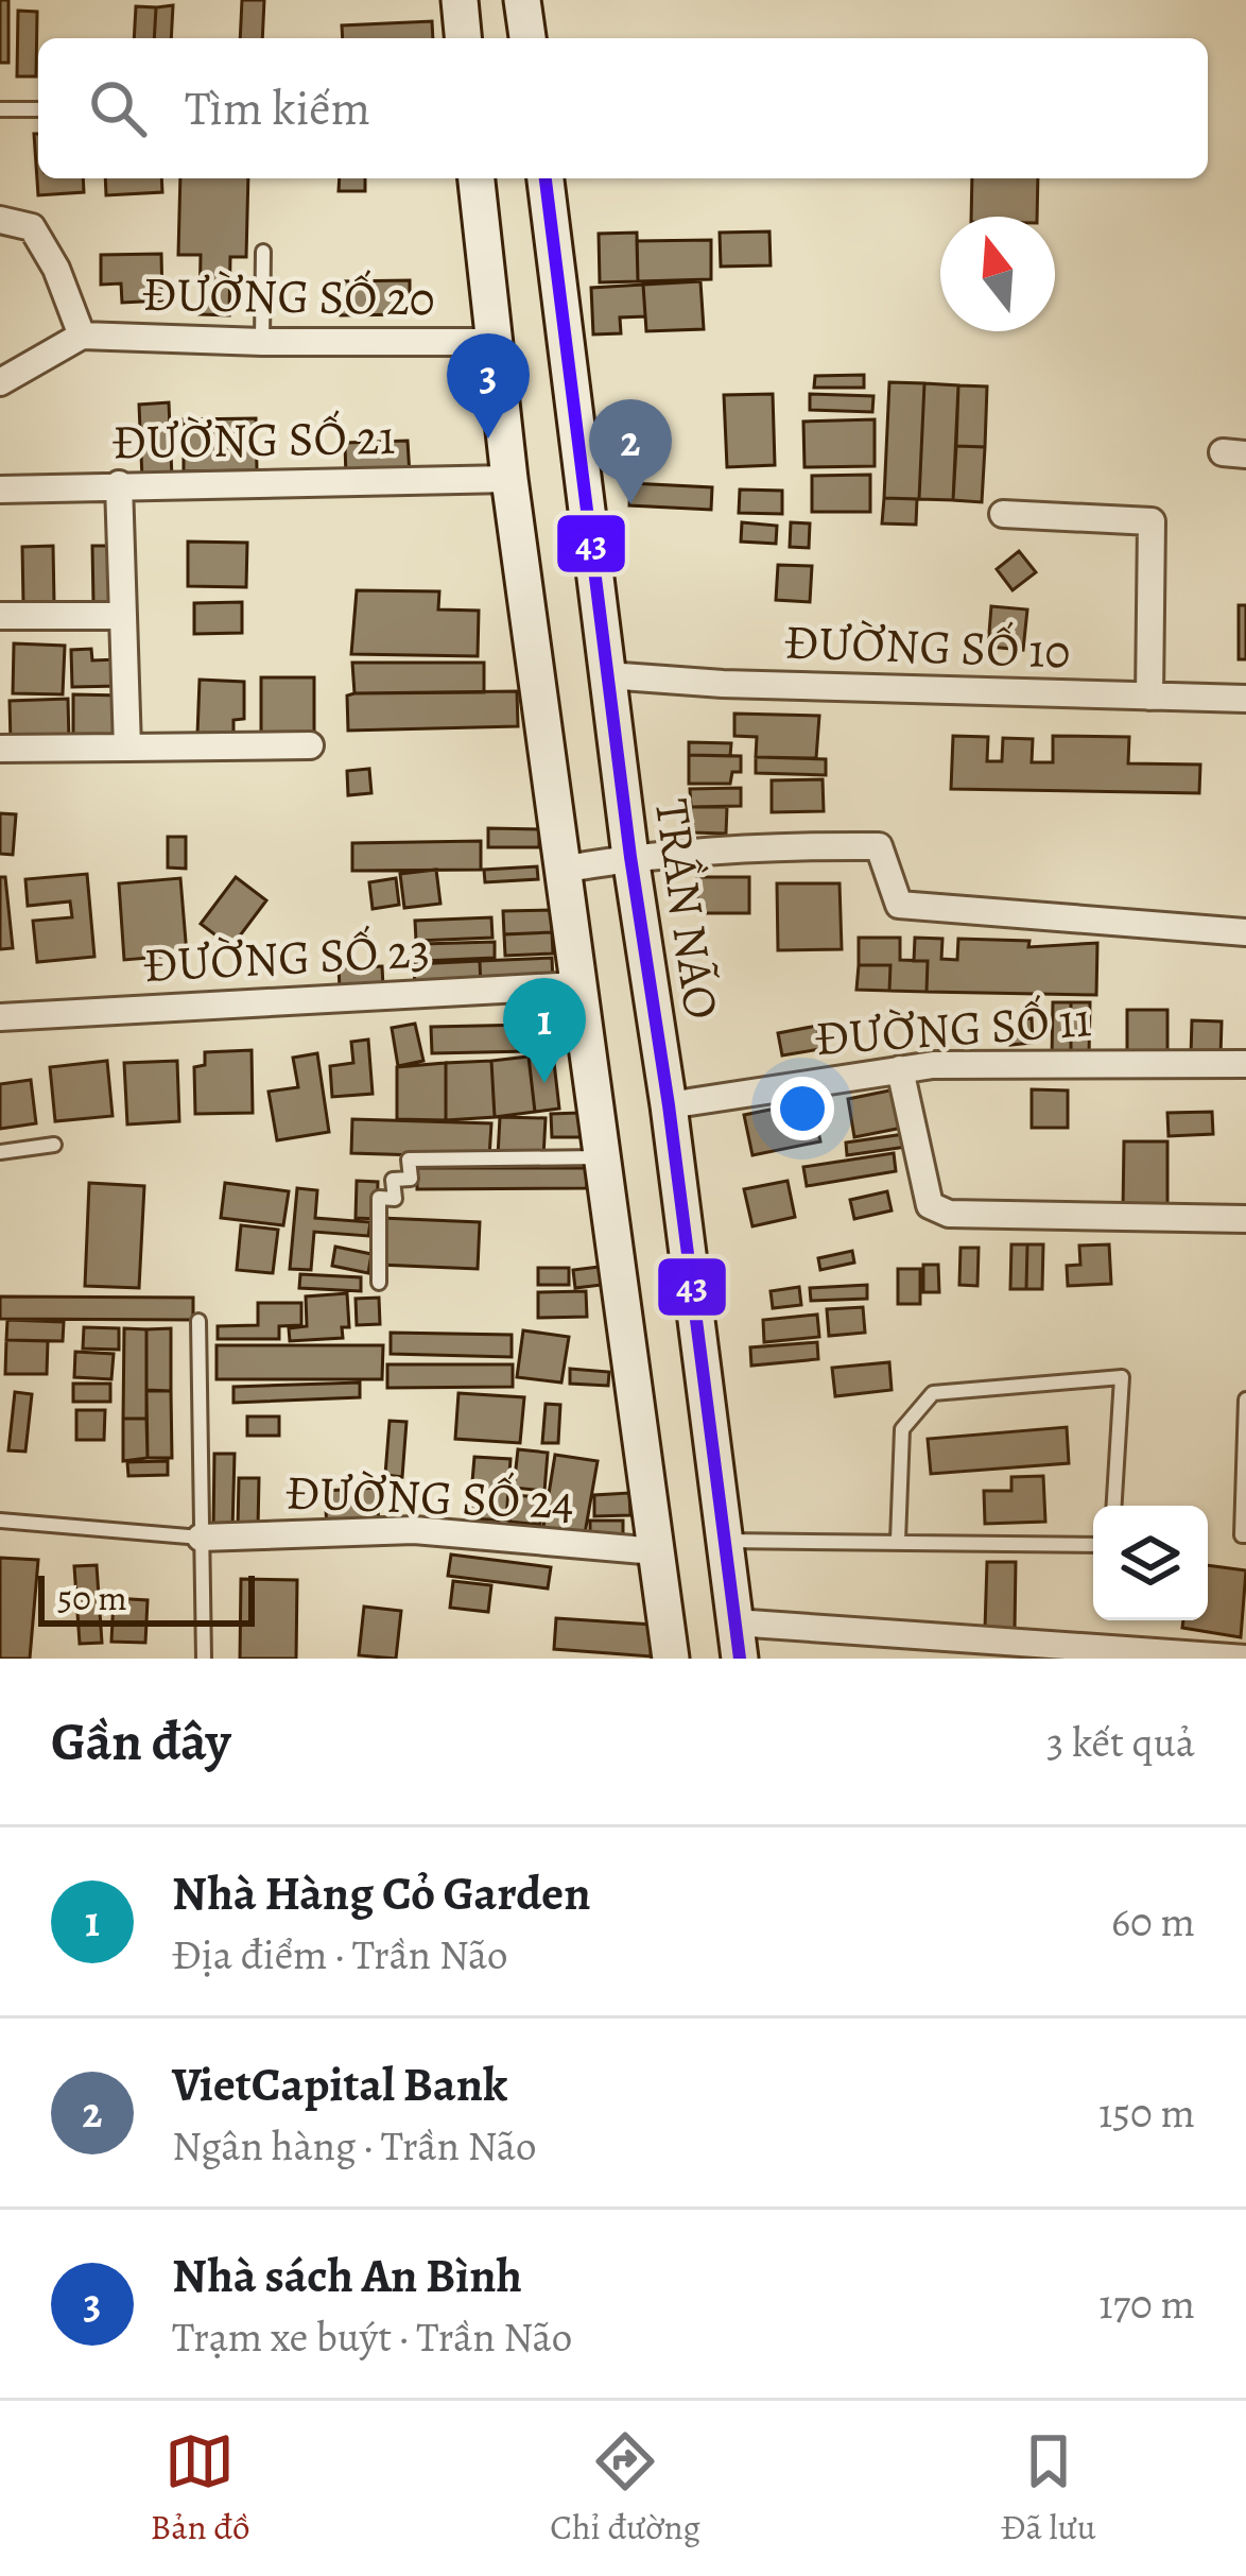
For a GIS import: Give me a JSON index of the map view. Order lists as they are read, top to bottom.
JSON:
{
  "streets": {
    "main road": ["TRẦN NÃO"],
    "street": [
      "ĐƯỜNG SỐ 20",
      "ĐƯỜNG SỐ 21",
      "ĐƯỜNG SỐ 10",
      "ĐƯỜNG SỐ 23",
      "ĐƯỜNG SỐ 11",
      "ĐƯỜNG SỐ 24"
    ]
  },
  "crossings": [
    ["ĐƯỜNG SỐ 10", "TRẦN NÃO"],
    ["TRẦN NÃO", "ĐƯỜNG SỐ 11"]
  ],
  "lines": ["transit line 43"],
  "scale_bar": "50 m",
  "north": "top",
  "page": {
    "search": "Tìm kiếm",
    "pins": ["3", "2", "1"],
    "scale": "50 m",
    "heading": ["Gần đây", "3 kết quả"],
    "list": [
      {
        "mark": "1",
        "name": "Nhà Hàng Cỏ Garden",
        "note": "Địa điểm · Trần Não",
        "value": "60 m"
      },
      {
        "mark": "2",
        "name": "VietCapital Bank",
        "note": "Ngân hàng · Trần Não",
        "value": "150 m"
      },
      {
        "mark": "3",
        "name": "Nhà sách An Bình",
        "note": "Trạm xe buýt · Trần Não",
        "value": "170 m"
      }
    ],
    "nav": ["Bản đồ", "Chỉ đường", "Đã lưu"]
  }
}
